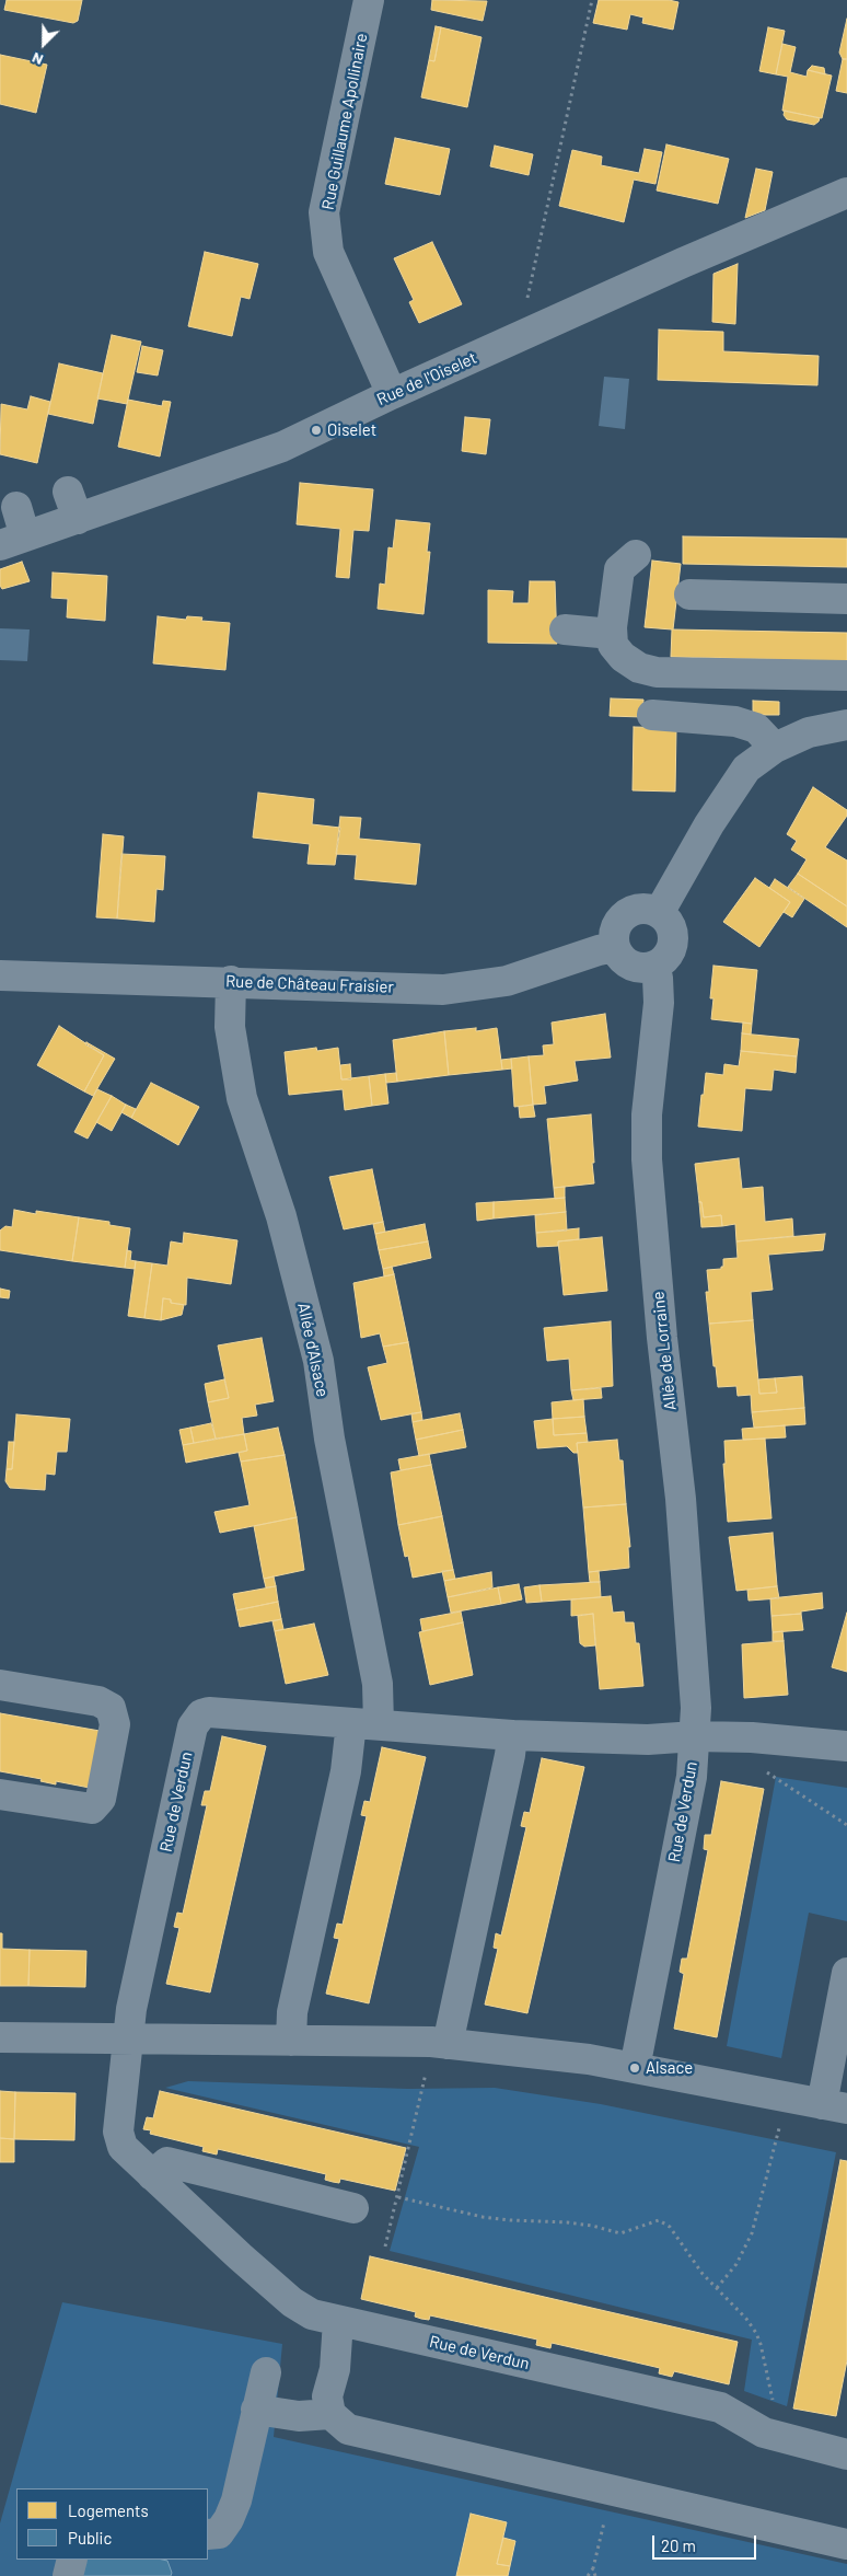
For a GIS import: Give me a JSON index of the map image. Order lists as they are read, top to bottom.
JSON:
{
  "streets": {
    "street": [
      "Rue Guillaume Apollinaire",
      "Rue de l'Oiselet",
      "Rue de Château Fraisier",
      "Allée d'Alsace",
      "Allée de Lorraine",
      "Rue de Verdun"
    ]
  },
  "crossings": [
    ["Rue Guillaume Apollinaire", "Rue de l'Oiselet"],
    ["Rue de Château Fraisier", "Allée d'Alsace"],
    ["Rue de Château Fraisier", "Allée de Lorraine"],
    ["Allée d'Alsace", "Rue de Verdun"],
    ["Allée de Lorraine", "Rue de Verdun"]
  ],
  "places": ["Oiselet", "Alsace"],
  "legend": ["Logements", "Public"],
  "scale_bar": "20 m",
  "north": "bottom left"
}
